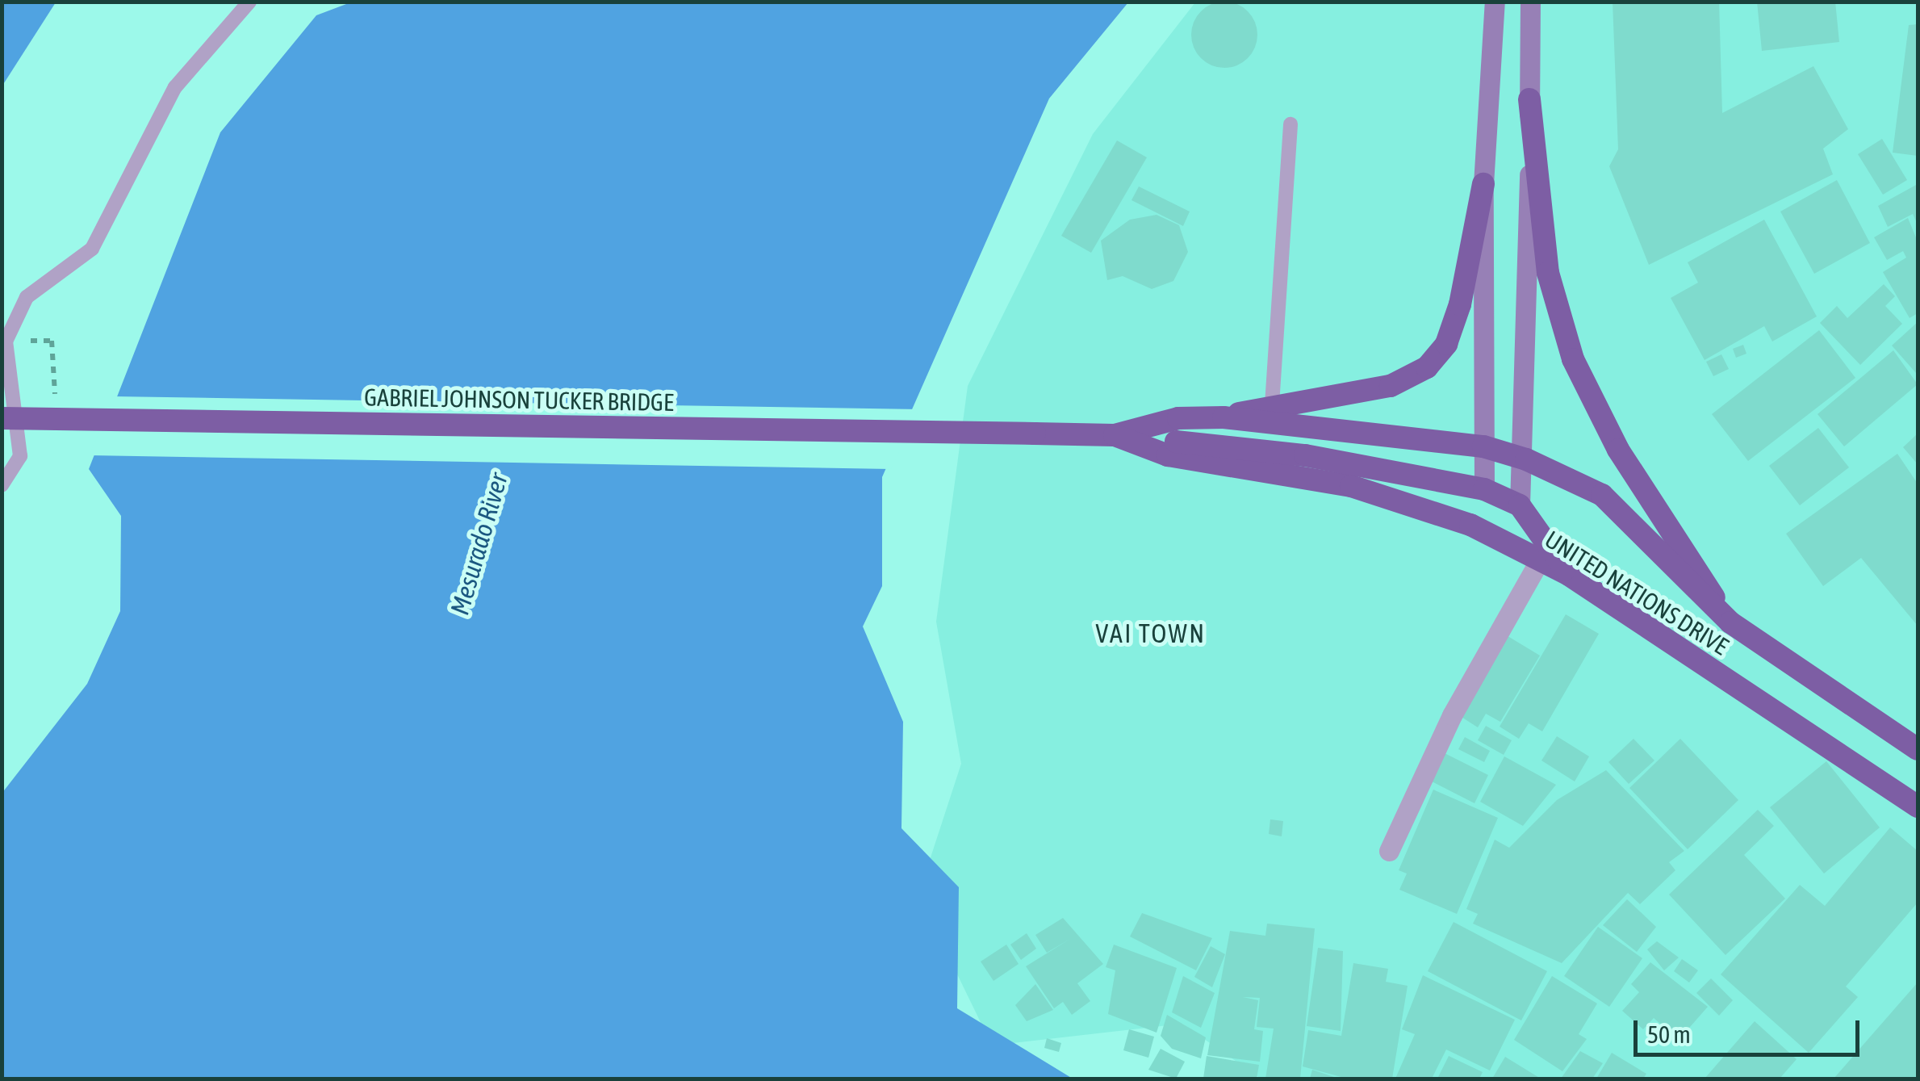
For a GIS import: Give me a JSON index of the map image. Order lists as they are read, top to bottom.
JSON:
{
  "streets": {
    "highway": ["GABRIEL JOHNSON TUCKER BRIDGE", "UNITED NATIONS DRIVE"]
  },
  "crossings": [
    ["GABRIEL JOHNSON TUCKER BRIDGE", "UNITED NATIONS DRIVE"]
  ],
  "districts": ["VAI TOWN"],
  "water": ["Mesurado River"],
  "scale_bar": "50 m"
}
